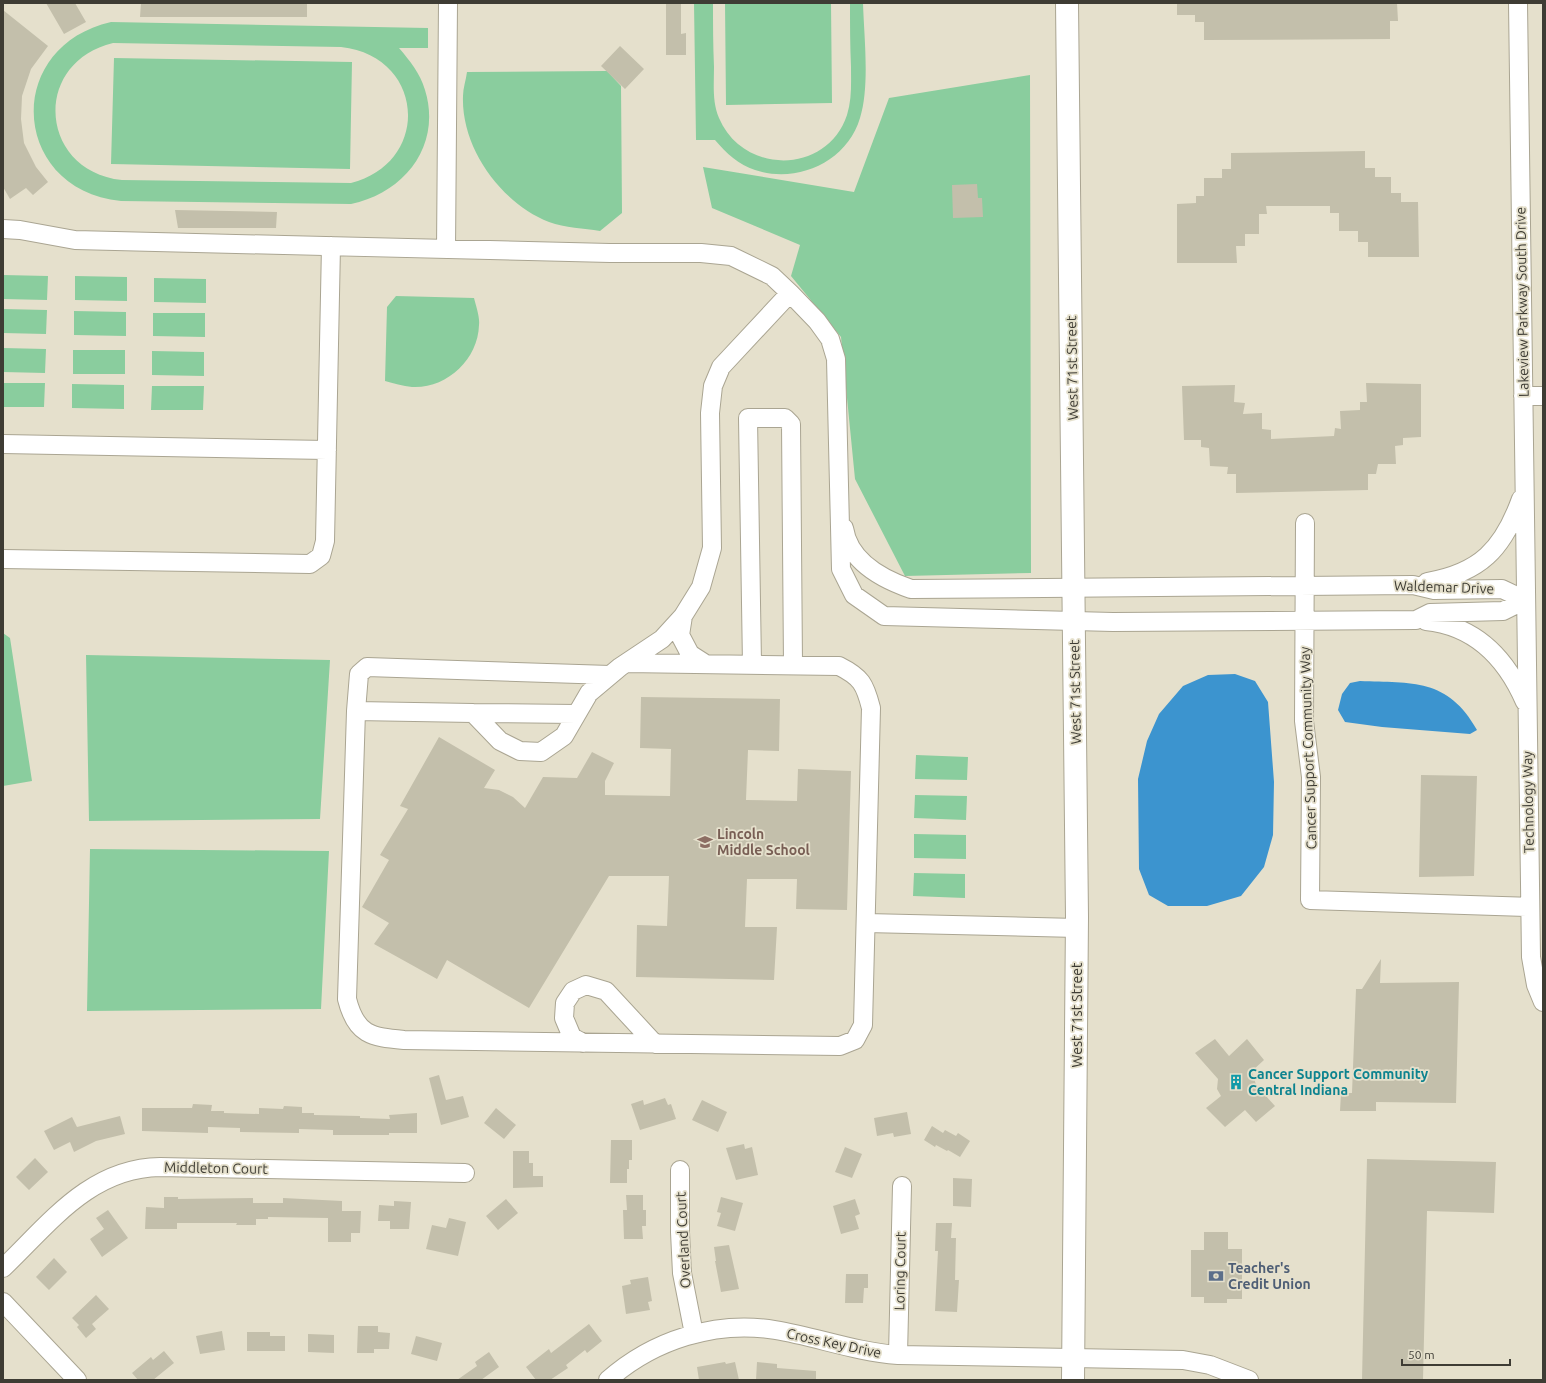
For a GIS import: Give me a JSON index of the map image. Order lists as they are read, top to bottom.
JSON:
{
  "streets": {
    "main road": ["West 71st Street"],
    "street": [
      "Lakeview Parkway South Drive",
      "Waldemar Drive",
      "Cancer Support Community Way",
      "Technology Way",
      "Middleton Court",
      "Overland Court",
      "Loring Court",
      "Cross Key Drive"
    ]
  },
  "crossings": [
    ["Lakeview Parkway South Drive", "Waldemar Drive"],
    ["Lakeview Parkway South Drive", "Technology Way"],
    ["West 71st Street", "Waldemar Drive"],
    ["West 71st Street", "Cross Key Drive"],
    ["Waldemar Drive", "Cancer Support Community Way"],
    ["Waldemar Drive", "Technology Way"],
    ["Cancer Support Community Way", "Technology Way"],
    ["Overland Court", "Cross Key Drive"],
    ["Loring Court", "Cross Key Drive"]
  ],
  "places": {
    "school or university": ["Lincoln Middle School"],
    "building": ["Cancer Support Community Central Indiana"],
    "bank": ["Teacher's Credit Union"]
  },
  "scale_bar": "50 m"
}
